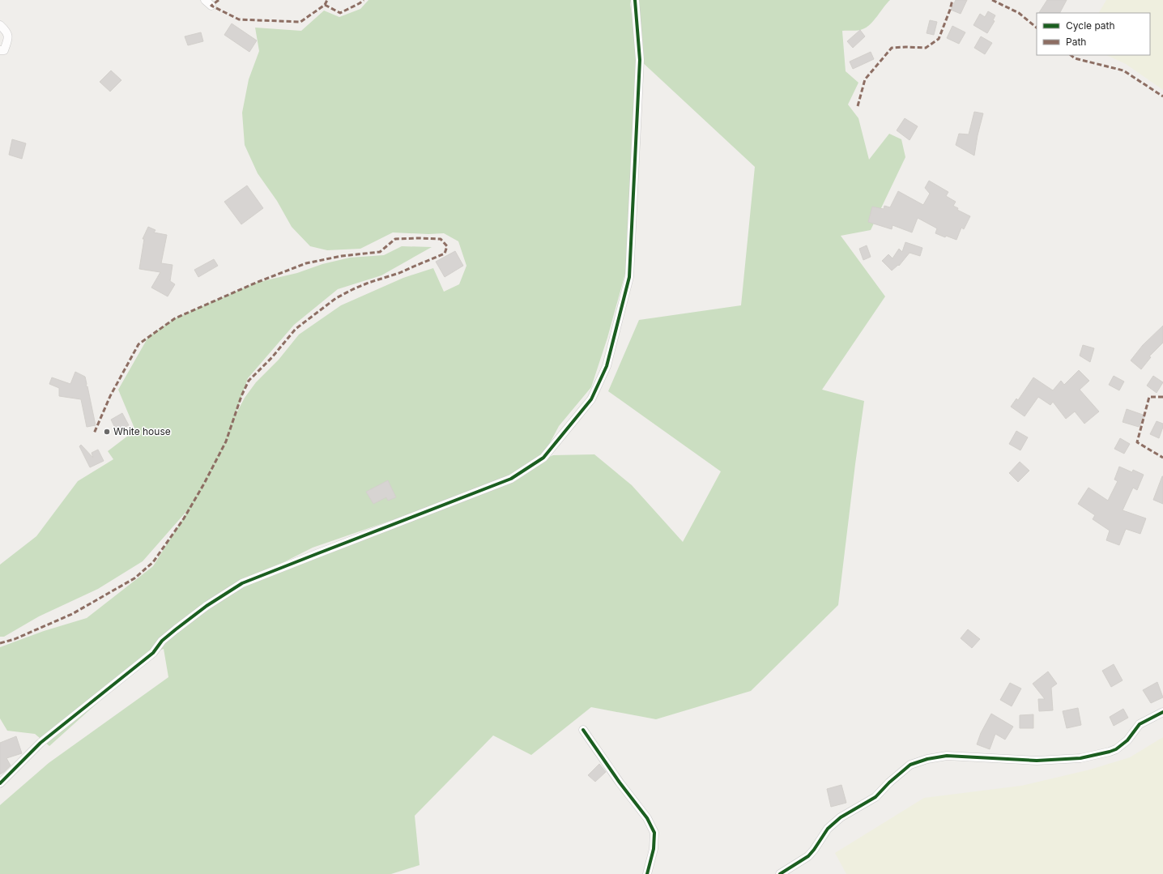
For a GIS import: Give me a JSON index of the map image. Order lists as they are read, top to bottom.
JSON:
{
  "places": ["White house"],
  "legend": ["Cycle path", "Path"]
}
